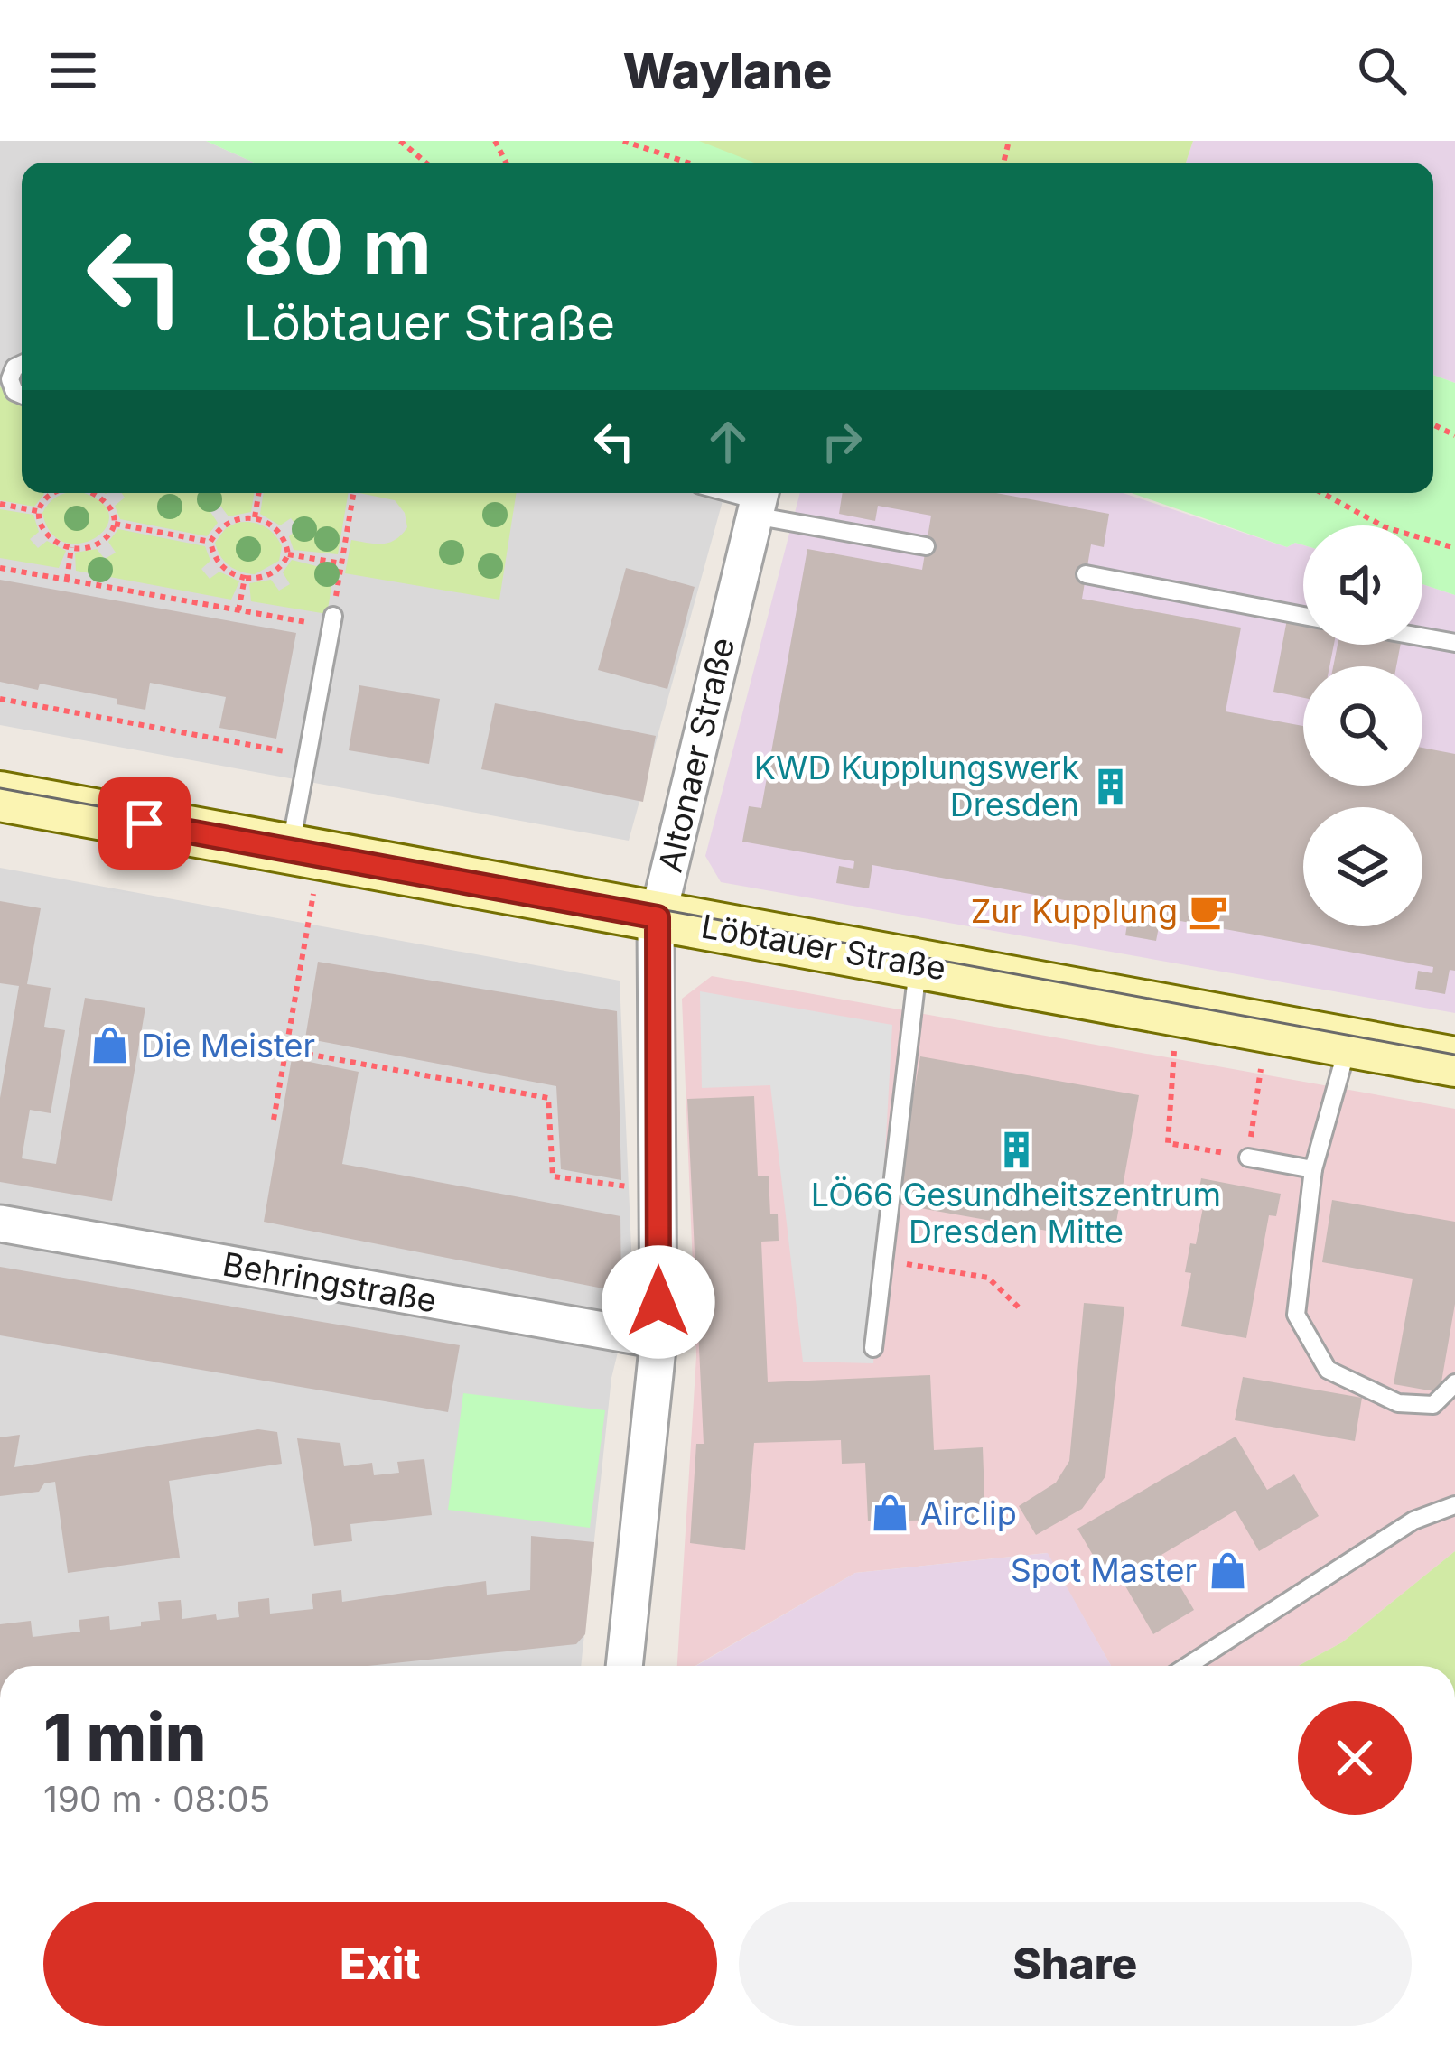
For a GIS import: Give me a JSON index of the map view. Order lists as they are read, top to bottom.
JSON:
{
  "streets": {
    "main road": ["Löbtauer Straße"],
    "street": ["Altonaer Straße", "Behringstraße"]
  },
  "crossings": [
    ["Altonaer Straße", "Löbtauer Straße"],
    ["Altonaer Straße", "Behringstraße"]
  ],
  "places": {
    "building": ["KWD Kupplungswerk Dresden", "LÖ66 Gesundheitszentrum Dresden Mitte"],
    "cafe": ["Zur Kupplung"],
    "shop": ["Die Meister", "Airclip", "Spot Master"]
  },
  "page": {
    "header": "Waylane",
    "turn": ["80 m", "Löbtauer Straße"],
    "heading": ["1 min", "190 m · 08:05"],
    "buttons": ["Exit", "Share"]
  }
}
